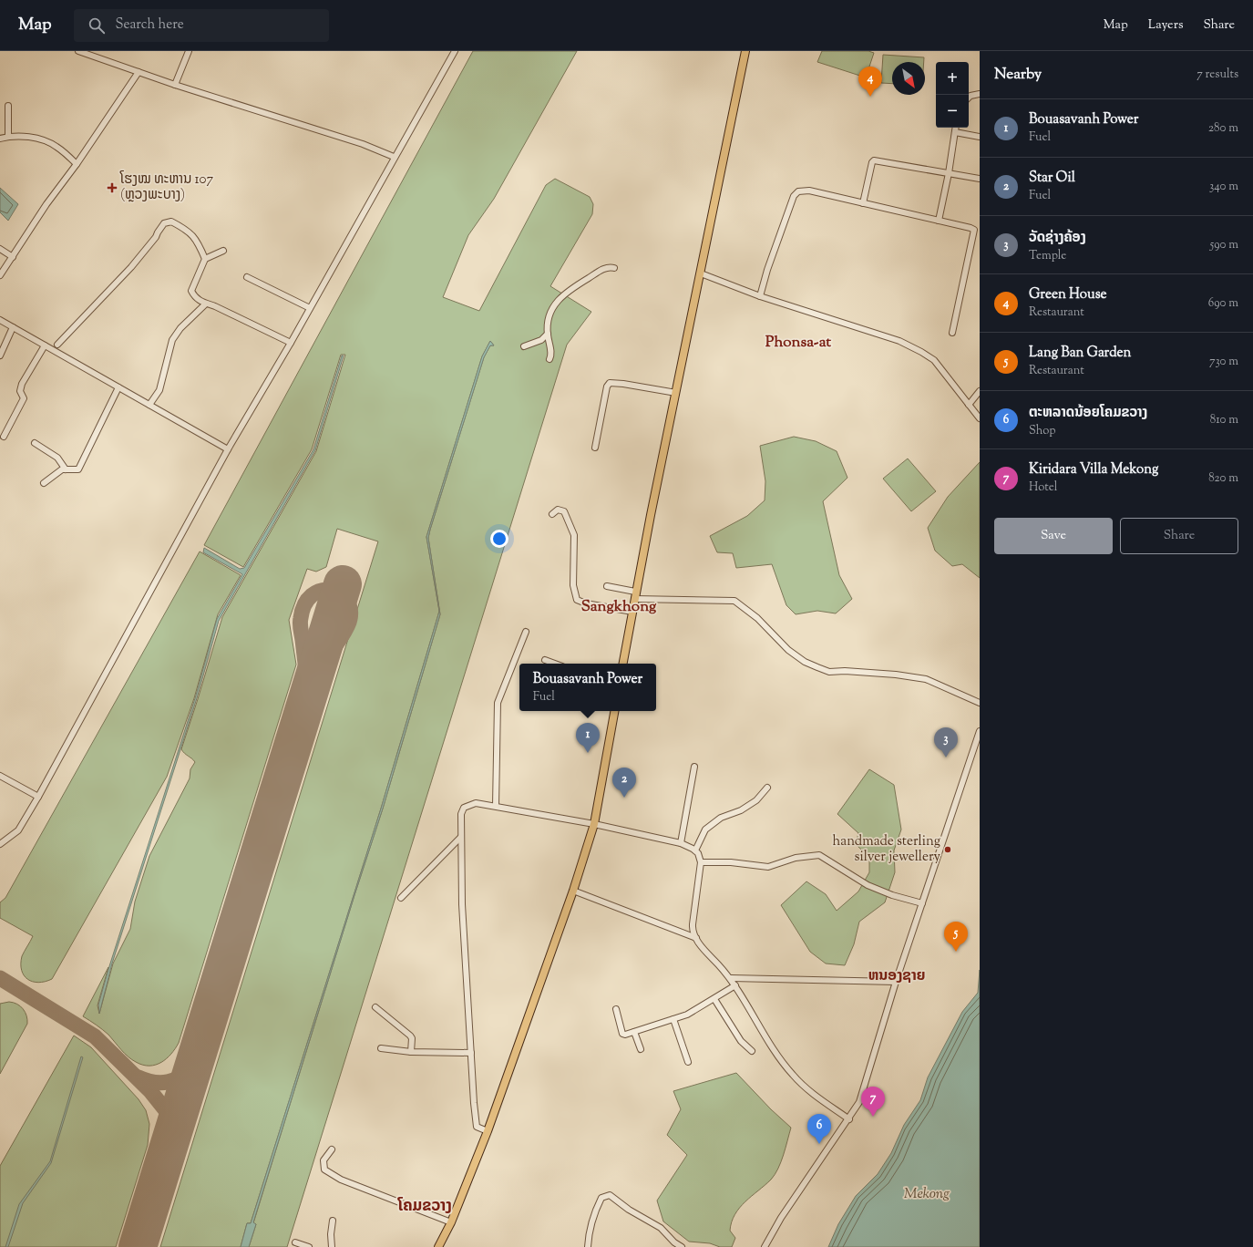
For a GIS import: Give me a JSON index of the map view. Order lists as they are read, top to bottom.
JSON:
{
  "districts": [
    "Phonsa-at",
    "Sangkhong",
    "ຫນອງຊາຍ",
    "ໂຄມຂວາງ"
  ],
  "water": ["Mekong"],
  "places": {
    "health": ["ໂຮງໝ ທະຫານ 107 (ຫຼວງພະບາງ)"],
    "other": ["handmade sterling silver jewellery"]
  },
  "north": "bottom right",
  "page": {
    "header": "Map",
    "search": "Search here",
    "nav": ["Map", "Layers", "Share"],
    "heading": ["Nearby", "7 results"],
    "map_buttons": ["+", "−"],
    "pins": [
      "4",
      "1",
      "3",
      "2",
      "5",
      "7",
      "6"
    ],
    "list": [
      {
        "mark": "1",
        "name": "Bouasavanh Power",
        "note": "Fuel",
        "value": "280 m"
      },
      {
        "mark": "2",
        "name": "Star Oil",
        "note": "Fuel",
        "value": "340 m"
      },
      {
        "mark": "3",
        "name": "ວັດຊ່າງຄ້ອງ",
        "note": "Temple",
        "value": "590 m"
      },
      {
        "mark": "4",
        "name": "Green House",
        "note": "Restaurant",
        "value": "690 m"
      },
      {
        "mark": "5",
        "name": "Lang Ban Garden",
        "note": "Restaurant",
        "value": "730 m"
      },
      {
        "mark": "6",
        "name": "ຕະຫລາດນ້ອຍໂຄມຂວາງ",
        "note": "Shop",
        "value": "810 m"
      },
      {
        "mark": "7",
        "name": "Kiridara Villa Mekong",
        "note": "Hotel",
        "value": "820 m"
      }
    ],
    "buttons": ["Save", "Share"],
    "popup": ["Bouasavanh Power", "Fuel"]
  }
}
